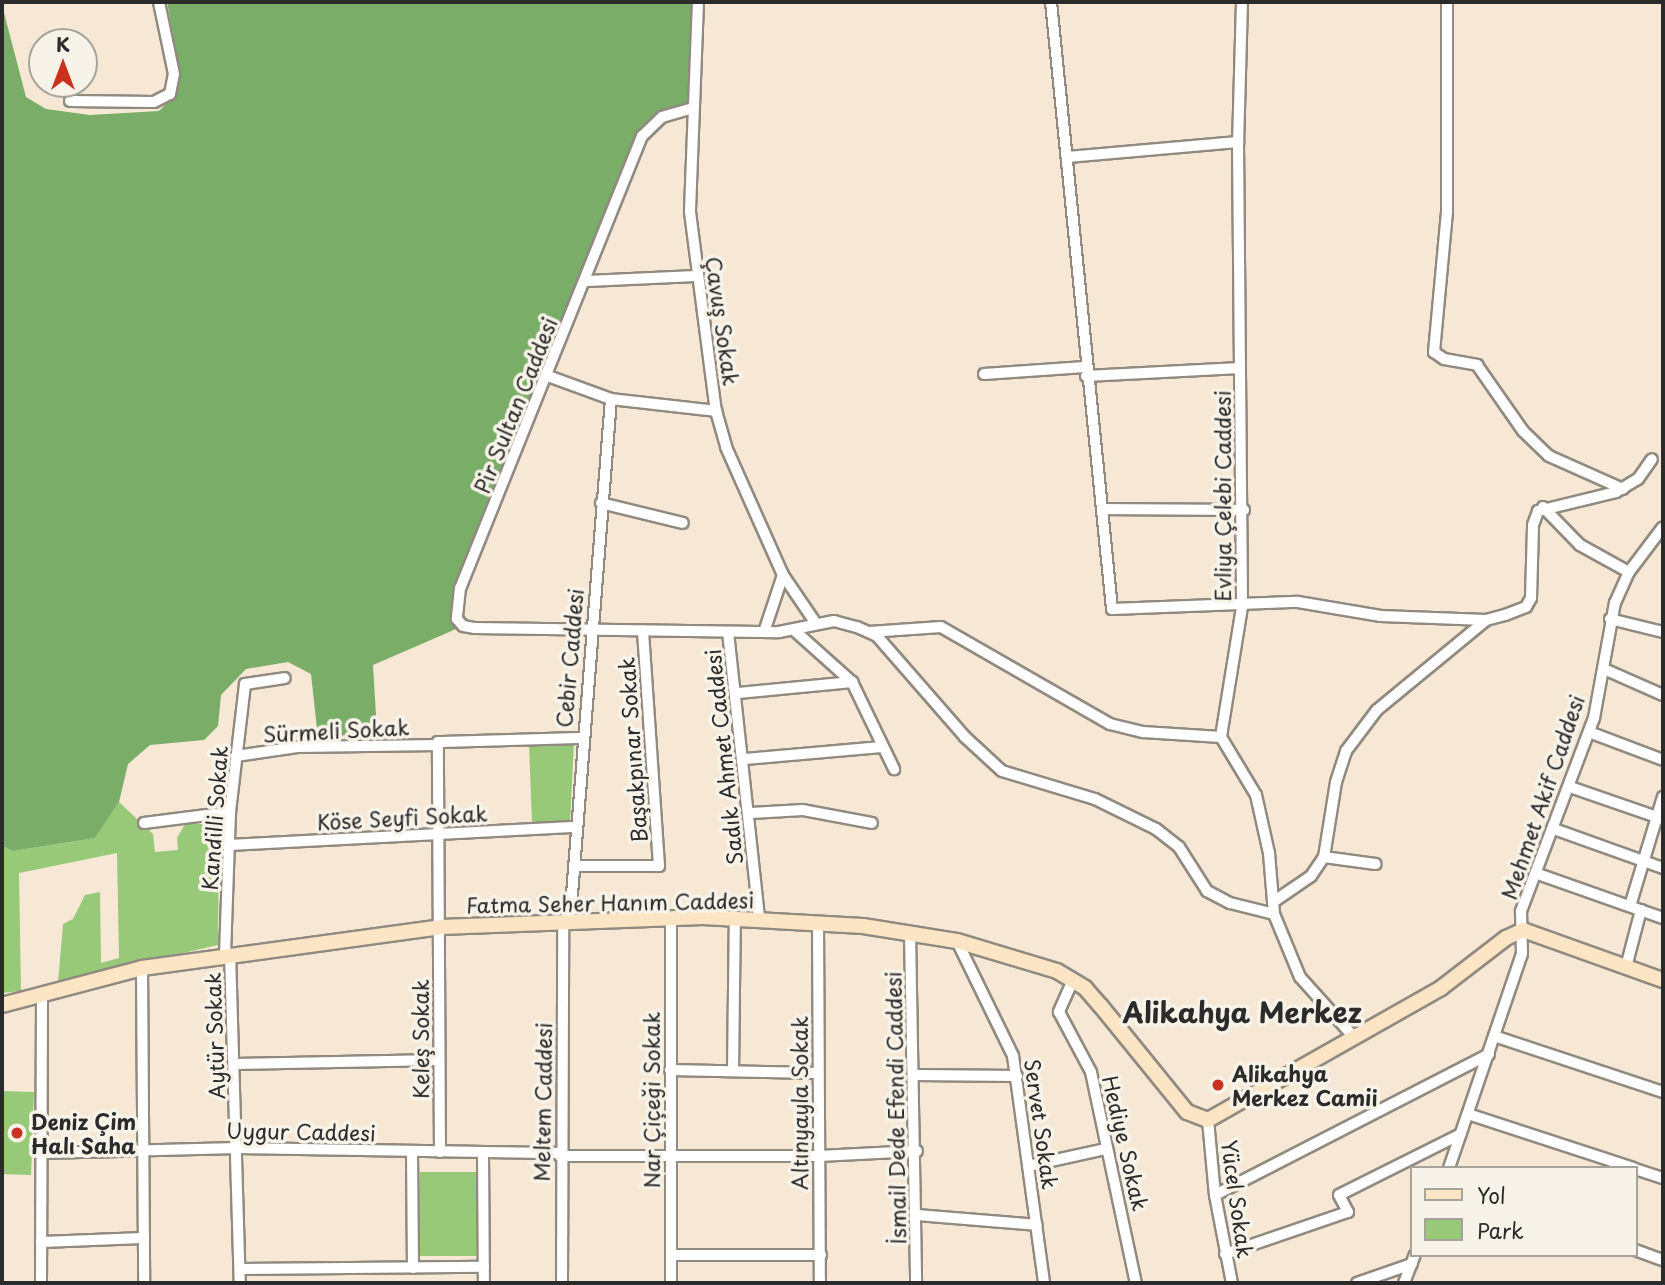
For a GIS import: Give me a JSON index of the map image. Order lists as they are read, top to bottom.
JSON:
{
  "streets": {
    "street": [
      "Çavuş Sokak",
      "Pir Sultan Caddesi",
      "Evliya Çelebi Caddesi",
      "Cebir Caddesi",
      "Sürmeli Sokak",
      "Başakpınar Sokak",
      "Sadık Ahmet Caddesi",
      "Mehmet Akif Caddesi",
      "Köse Seyfi Sokak",
      "Kandilli Sokak",
      "Fatma Seher Hanım Caddesi",
      "Aytür Sokak",
      "Keleş Sokak",
      "Nar Çiçeği Sokak",
      "Meltem Caddesi",
      "Altınyayla Sokak",
      "İsmail Dede Efendi Caddesi",
      "Servet Sokak",
      "Uygur Caddesi",
      "Hediye Sokak",
      "Yücel Sokak"
    ]
  },
  "crossings": [
    ["Çavuş Sokak", "Pir Sultan Caddesi"],
    ["Pir Sultan Caddesi", "Cebir Caddesi"],
    ["Cebir Caddesi", "Sürmeli Sokak"],
    ["Cebir Caddesi", "Başakpınar Sokak"],
    ["Cebir Caddesi", "Köse Seyfi Sokak"],
    ["Cebir Caddesi", "Fatma Seher Hanım Caddesi"],
    ["Cebir Caddesi", "Meltem Caddesi"],
    ["Sürmeli Sokak", "Kandilli Sokak"],
    ["Sürmeli Sokak", "Keleş Sokak"],
    ["Sadık Ahmet Caddesi", "Fatma Seher Hanım Caddesi"],
    ["Köse Seyfi Sokak", "Kandilli Sokak"],
    ["Köse Seyfi Sokak", "Keleş Sokak"],
    ["Kandilli Sokak", "Fatma Seher Hanım Caddesi"],
    ["Kandilli Sokak", "Aytür Sokak"],
    ["Fatma Seher Hanım Caddesi", "Aytür Sokak"],
    ["Fatma Seher Hanım Caddesi", "Keleş Sokak"],
    ["Fatma Seher Hanım Caddesi", "Nar Çiçeği Sokak"],
    ["Fatma Seher Hanım Caddesi", "Meltem Caddesi"],
    ["Fatma Seher Hanım Caddesi", "Altınyayla Sokak"],
    ["Fatma Seher Hanım Caddesi", "İsmail Dede Efendi Caddesi"],
    ["Fatma Seher Hanım Caddesi", "Servet Sokak"],
    ["Fatma Seher Hanım Caddesi", "Hediye Sokak"],
    ["Fatma Seher Hanım Caddesi", "Yücel Sokak"],
    ["Aytür Sokak", "Uygur Caddesi"],
    ["Keleş Sokak", "Uygur Caddesi"],
    ["Nar Çiçeği Sokak", "Uygur Caddesi"],
    ["Meltem Caddesi", "Uygur Caddesi"],
    ["Altınyayla Sokak", "Uygur Caddesi"],
    ["İsmail Dede Efendi Caddesi", "Uygur Caddesi"]
  ],
  "districts": ["Alikahya Merkez"],
  "places": ["Alikahya Merkez Camii", "Deniz Çim Halı Saha"],
  "legend": ["Yol", "Park"],
  "north": "top"
}
